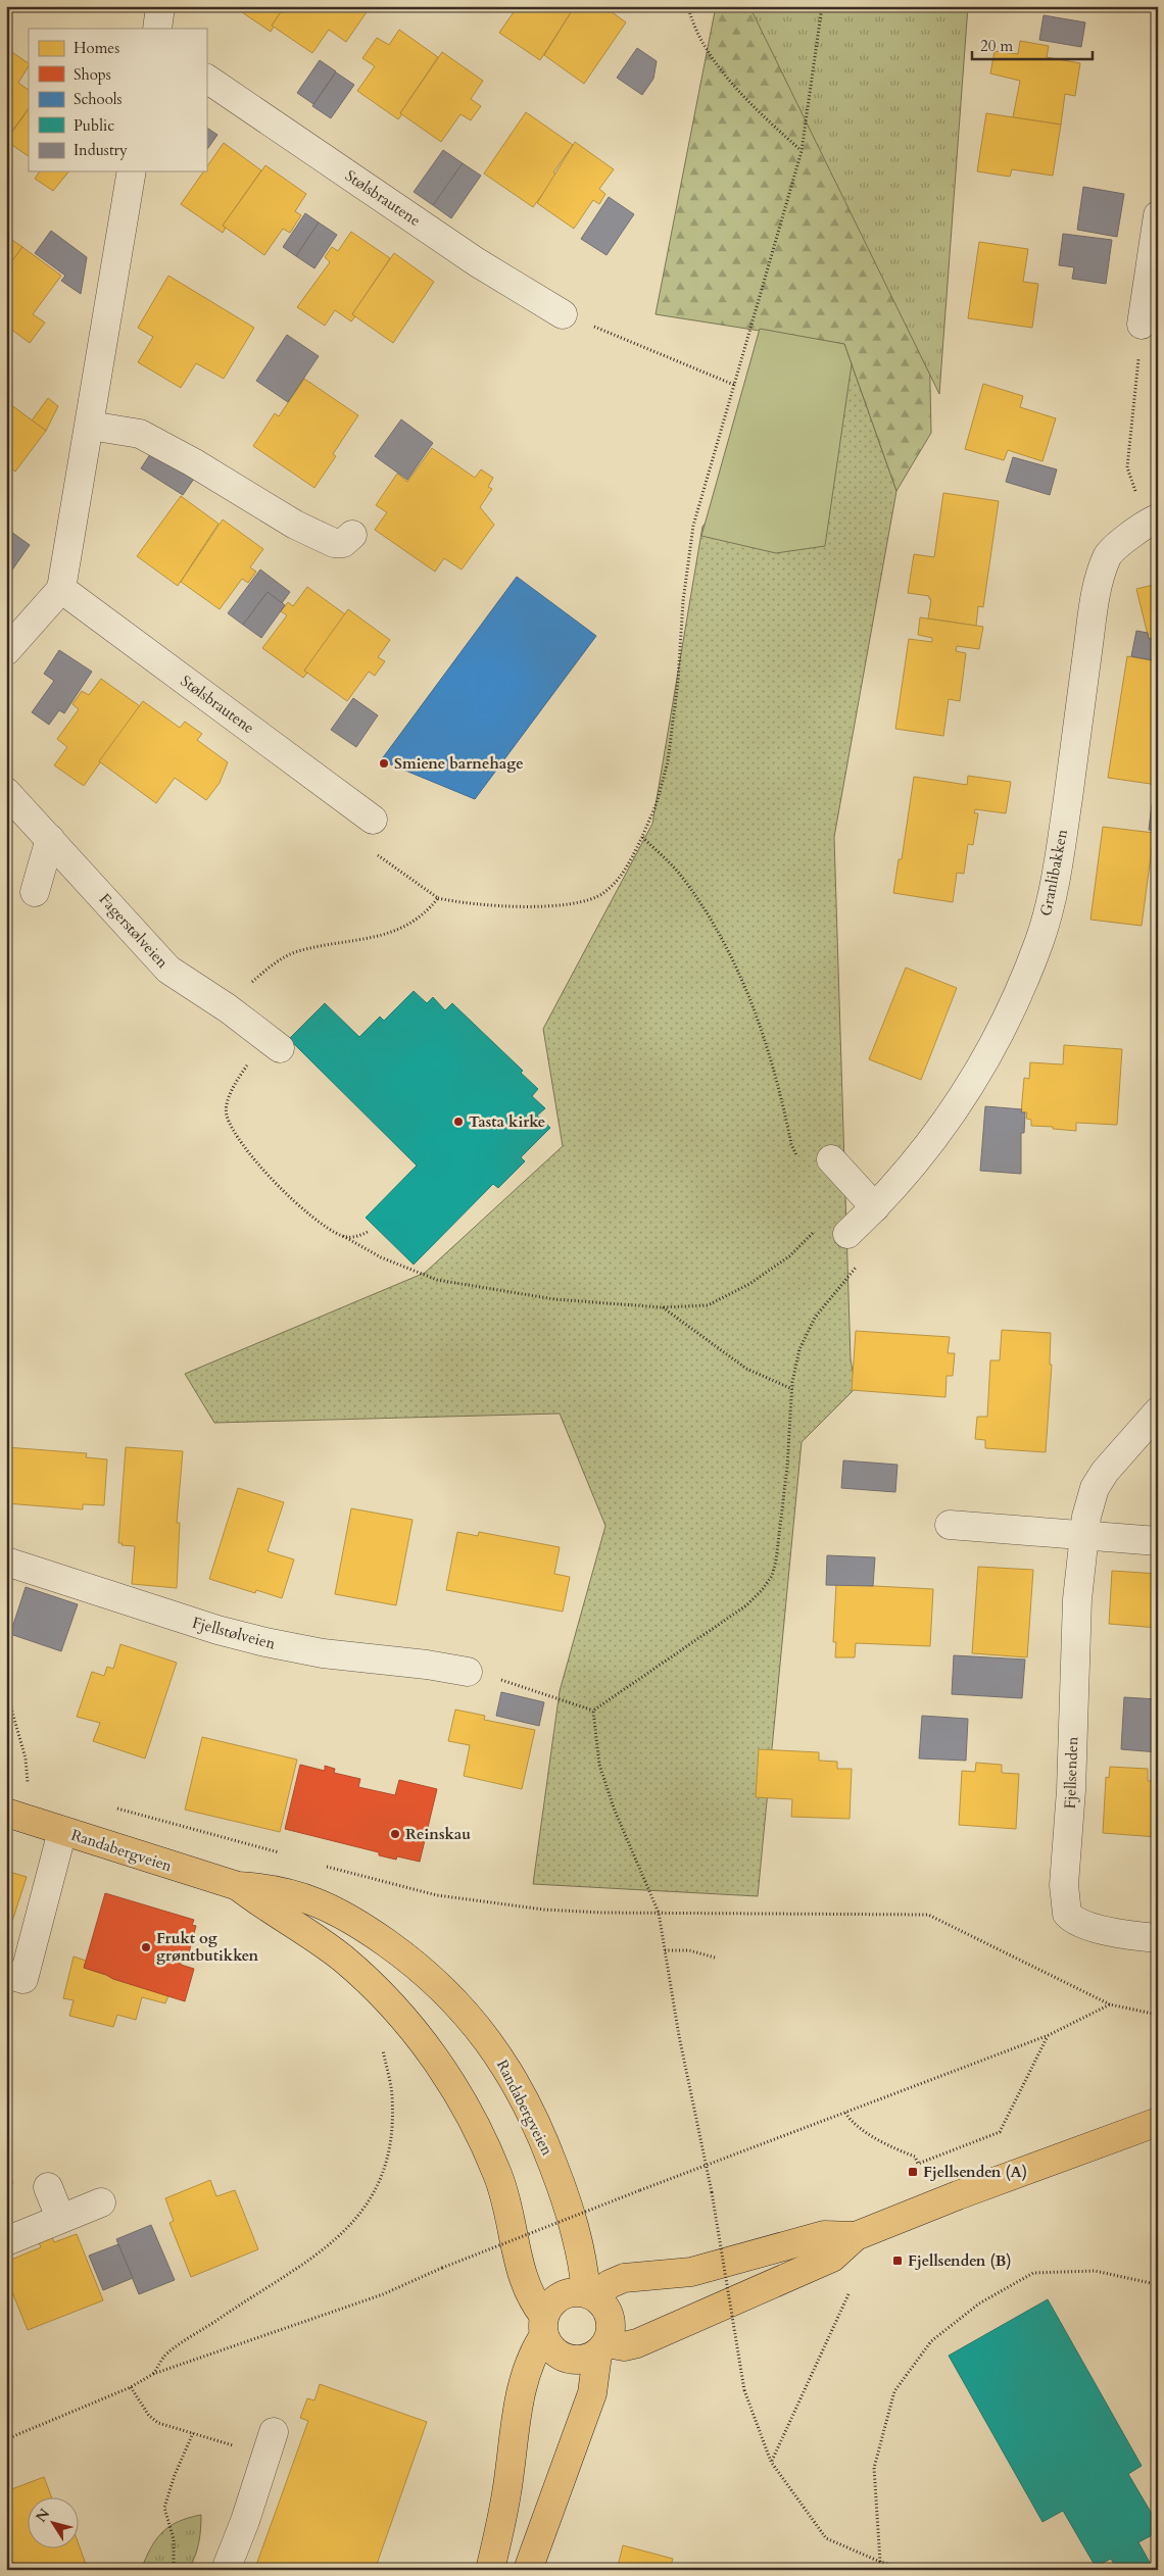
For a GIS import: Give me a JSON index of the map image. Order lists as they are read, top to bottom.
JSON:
{
  "streets": {
    "main road": ["Randabergveien"],
    "street": [
      "Stølsbrautene",
      "Granlibakken",
      "Fagerstølveien",
      "Fjellstølveien",
      "Fjellsenden"
    ]
  },
  "places": {
    "other": [
      "Smiene barnehage",
      "Tasta kirke",
      "Reinskau",
      "Frukt og grøntbutikken"
    ],
    "transit": ["Fjellsenden (A)", "Fjellsenden (B)"]
  },
  "legend": [
    "Homes",
    "Shops",
    "Schools",
    "Public",
    "Industry"
  ],
  "scale_bar": "20 m",
  "north": "top left"
}
